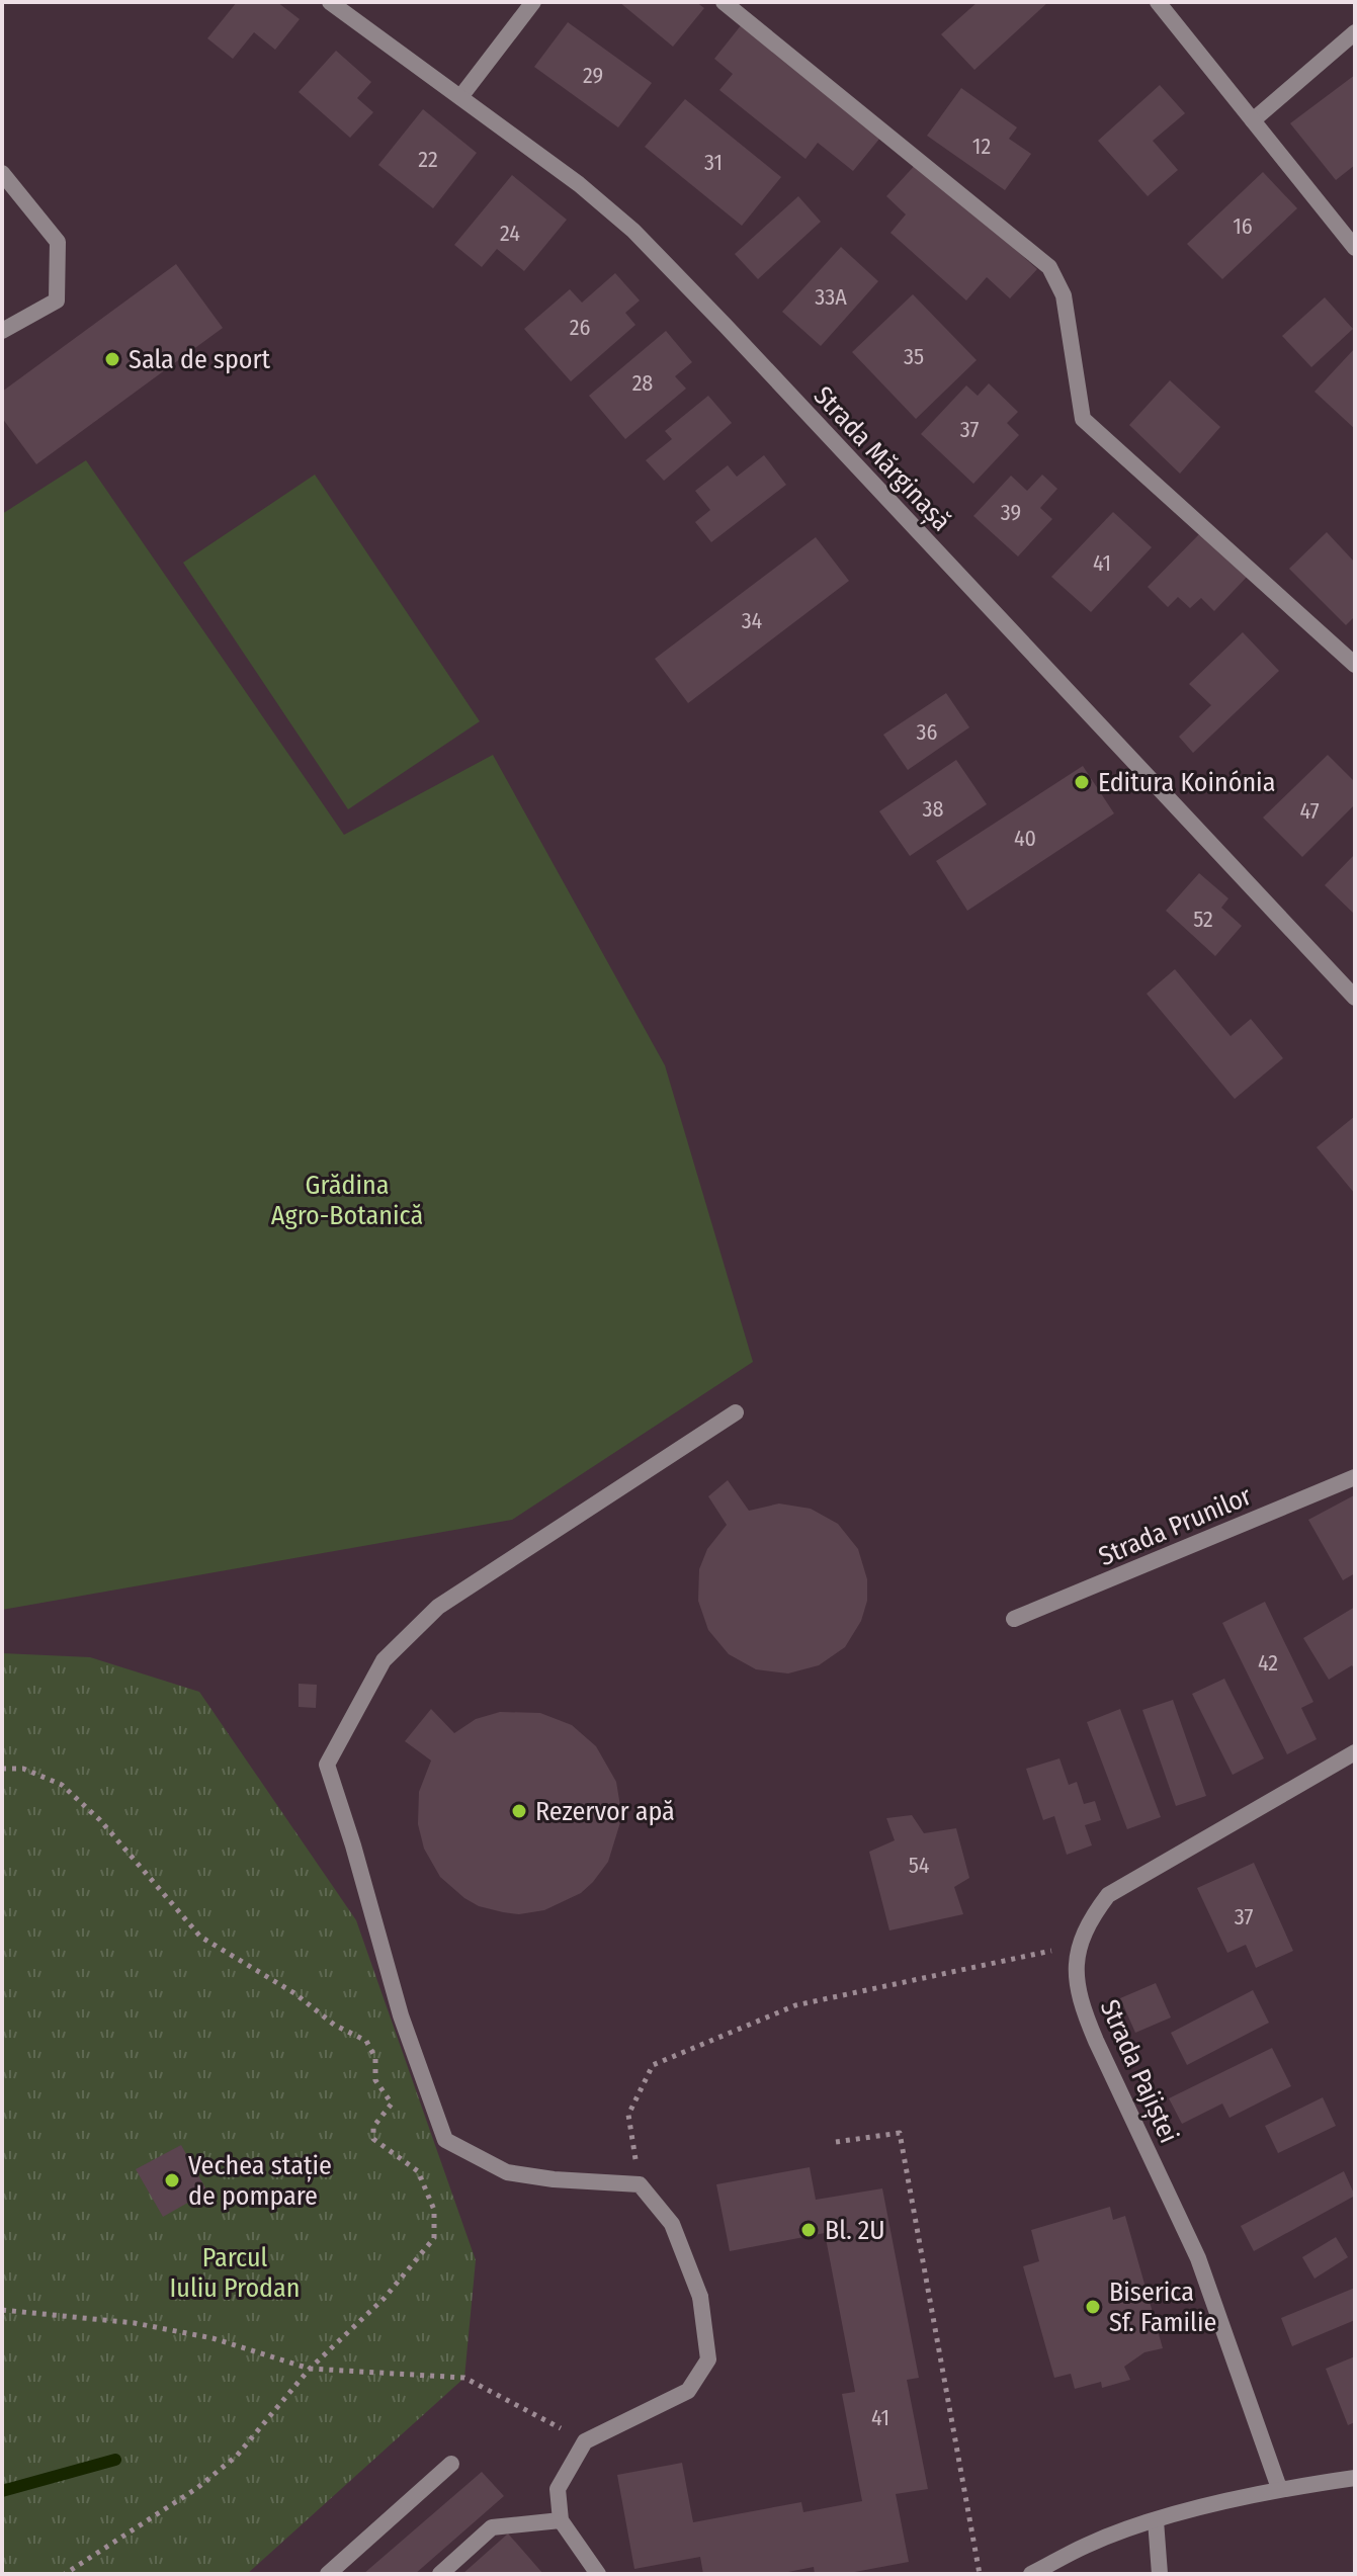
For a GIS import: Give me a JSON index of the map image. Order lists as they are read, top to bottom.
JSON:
{
  "streets": {
    "street": ["Strada Mărginașă", "Strada Prunilor", "Strada Pajiștei"]
  },
  "parks": ["Grădina Agro-Botanică", "Parcul Iuliu Prodan"],
  "places": [
    "Sala de sport",
    "Editura Koinónia",
    "Rezervor apă",
    "Vechea stație de pompare",
    "Bl. 2U",
    "Biserica Sf. Familie"
  ],
  "house_numbers": [
    "29",
    "12",
    "22",
    "31",
    "16",
    "24",
    "33A",
    "26",
    "35",
    "28",
    "37",
    "39",
    "41",
    "34",
    "36",
    "38",
    "47",
    "40",
    "52",
    "42",
    "54",
    "37",
    "41"
  ]
}
